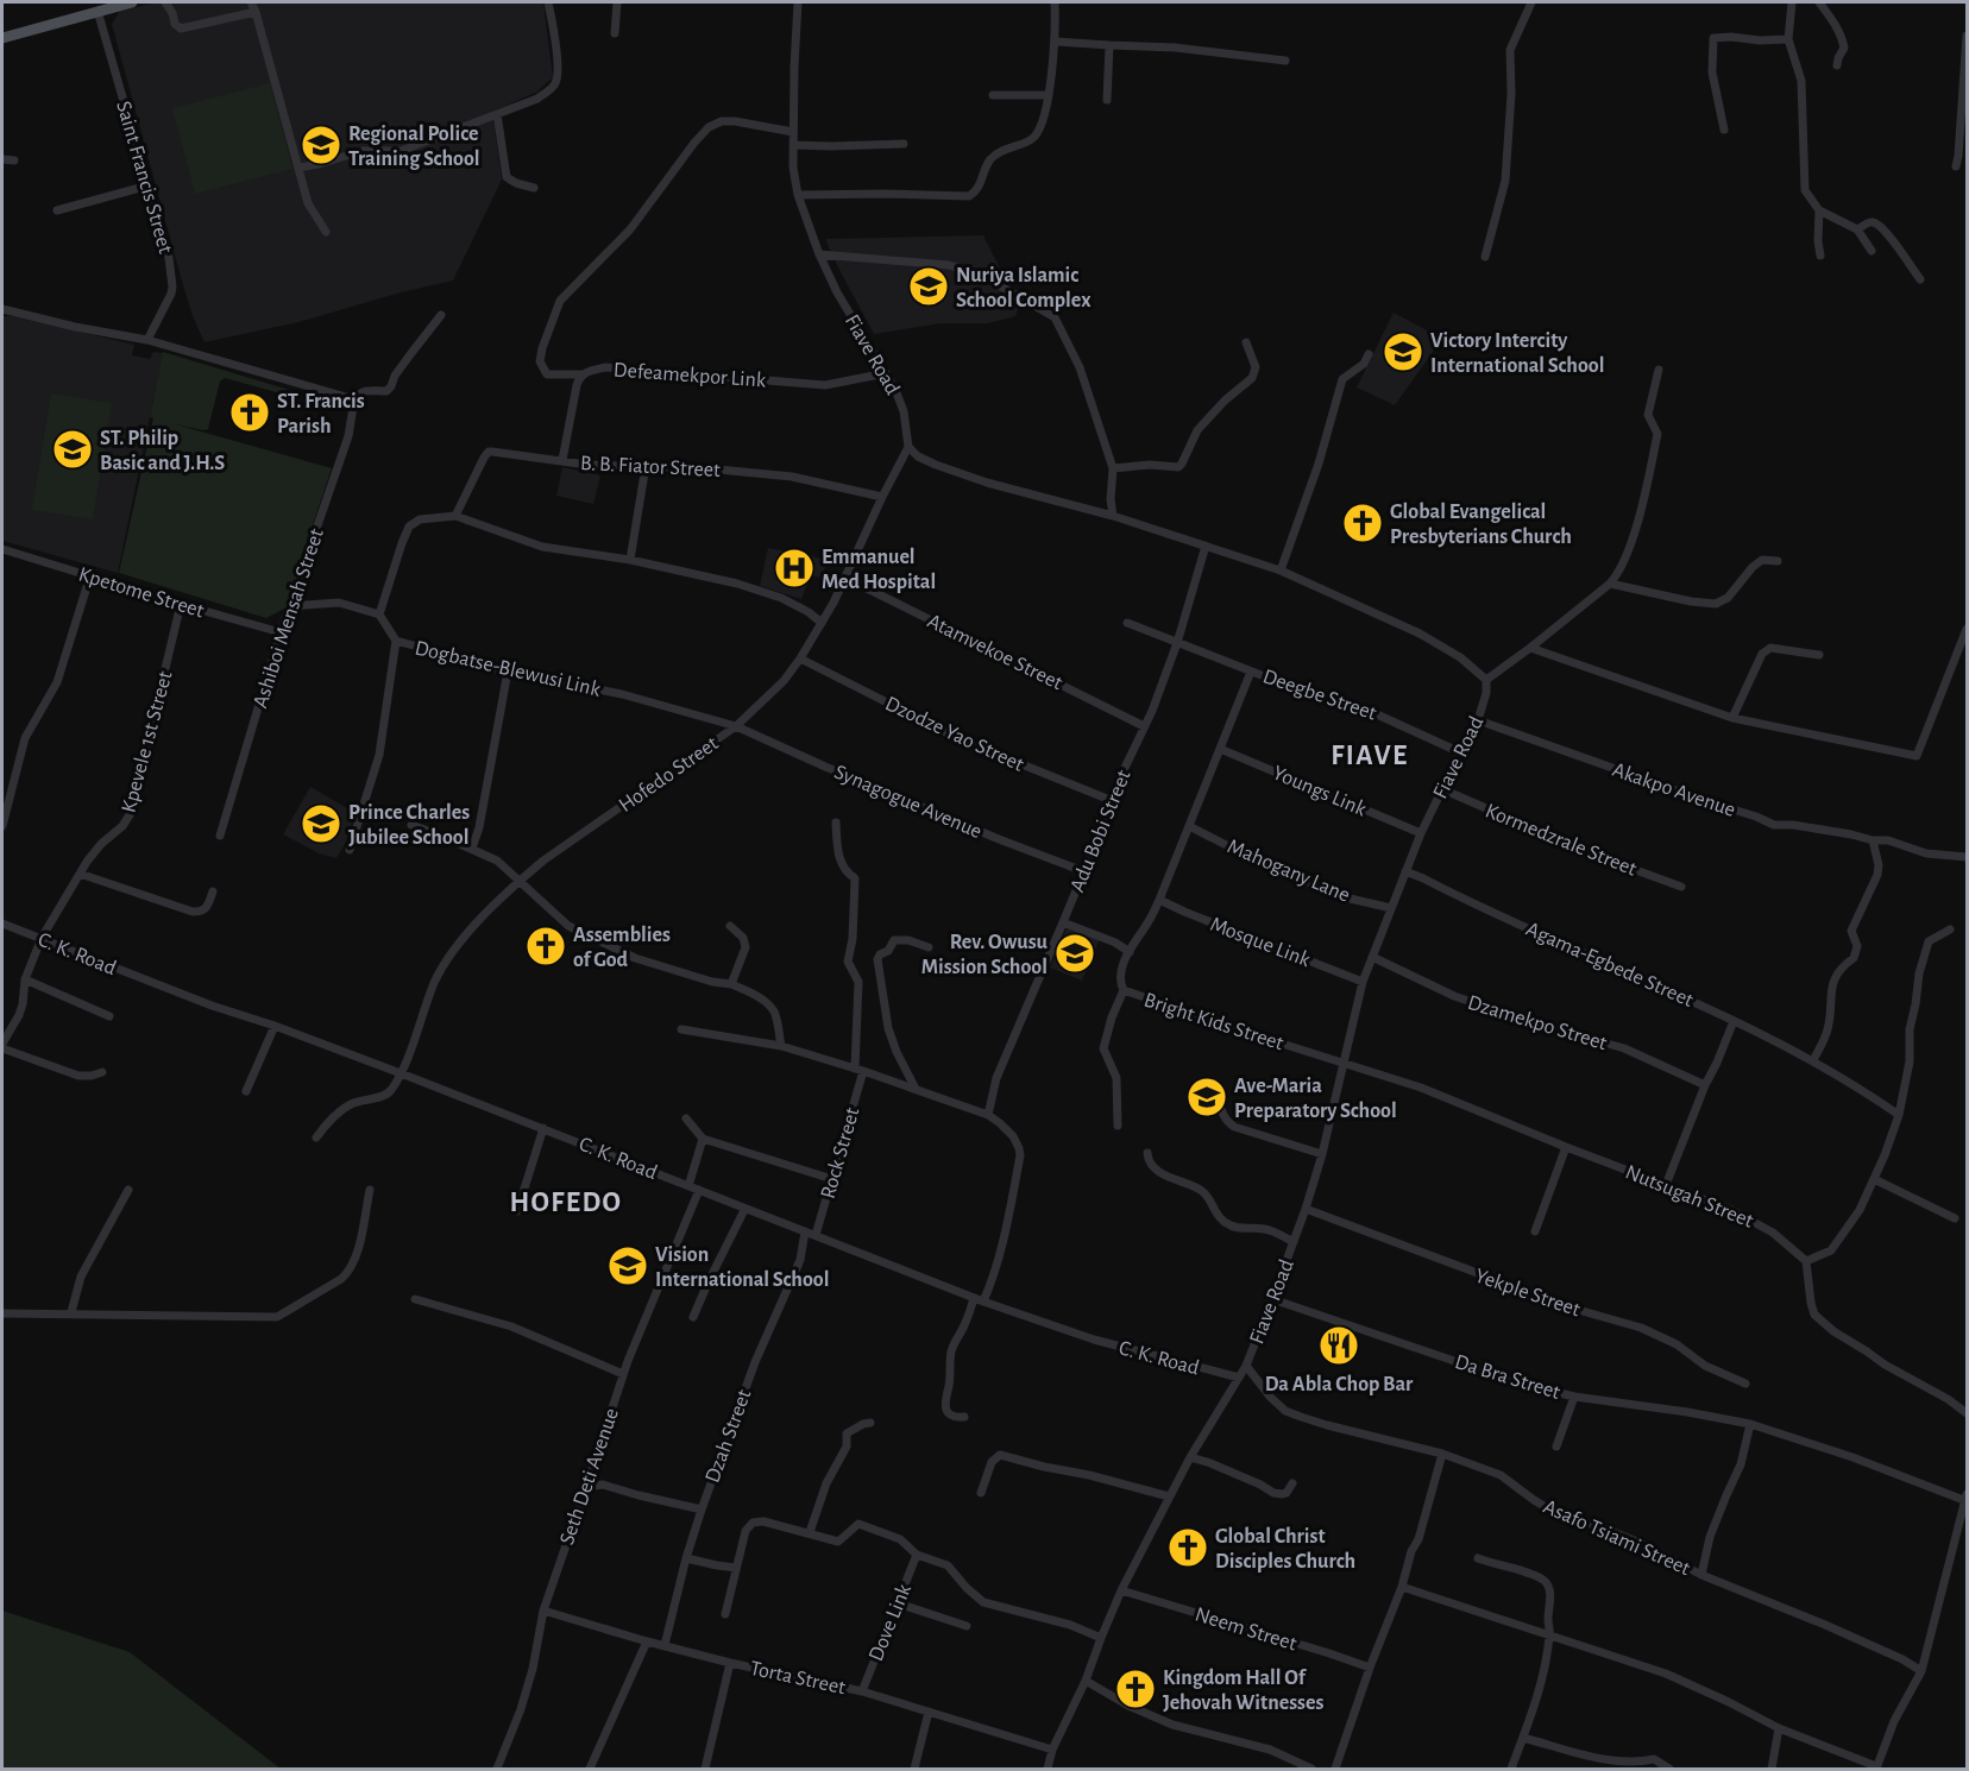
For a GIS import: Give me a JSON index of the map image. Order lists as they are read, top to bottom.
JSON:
{
  "streets": {
    "street": [
      "Saint Francis Street",
      "Fiave Road",
      "Defeamekpor Link",
      "B. B. Fiator Street",
      "Kpetome Street",
      "Ashiboi Mensah Street",
      "Atamvekoe Street",
      "Dogbatse-Blewusi Link",
      "Deegbe Street",
      "Dzodze Yao Street",
      "Kpevele 1st Street",
      "Hofedo Street",
      "Akakpo Avenue",
      "Youngs Link",
      "Synagogue Avenue",
      "Adu Bobi Street",
      "Kormedzrale Street",
      "Mahogany Lane",
      "Mosque Link",
      "C. K. Road",
      "Agama-Egbede Street",
      "Bright Kids Street",
      "Dzamekpo Street",
      "Rock Street",
      "Nutsugah Street",
      "Yekple Street",
      "Da Bra Street",
      "Dzah Street",
      "Seth Deti Avenue",
      "Asafo Tsiami Street",
      "Dove Link",
      "Neem Street",
      "Torta Street"
    ]
  },
  "crossings": [
    ["Fiave Road", "Defeamekpor Link"],
    ["Fiave Road", "Deegbe Street"],
    ["Fiave Road", "Hofedo Street"],
    ["Fiave Road", "Akakpo Avenue"],
    ["Fiave Road", "Youngs Link"],
    ["Fiave Road", "Kormedzrale Street"],
    ["Fiave Road", "Mahogany Lane"],
    ["Fiave Road", "Mosque Link"],
    ["Fiave Road", "C. K. Road"],
    ["Fiave Road", "Agama-Egbede Street"],
    ["Fiave Road", "Bright Kids Street"],
    ["Fiave Road", "Dzamekpo Street"],
    ["Fiave Road", "Nutsugah Street"],
    ["Fiave Road", "Yekple Street"],
    ["Fiave Road", "Da Bra Street"],
    ["Fiave Road", "Asafo Tsiami Street"],
    ["Fiave Road", "Neem Street"],
    ["Fiave Road", "Torta Street"],
    ["Defeamekpor Link", "B. B. Fiator Street"],
    ["B. B. Fiator Street", "Hofedo Street"],
    ["Kpetome Street", "Ashiboi Mensah Street"],
    ["Kpetome Street", "Kpevele 1st Street"],
    ["Atamvekoe Street", "Hofedo Street"],
    ["Atamvekoe Street", "Adu Bobi Street"],
    ["Dogbatse-Blewusi Link", "Hofedo Street"],
    ["Dogbatse-Blewusi Link", "Synagogue Avenue"],
    ["Deegbe Street", "Adu Bobi Street"],
    ["Deegbe Street", "Bright Kids Street"],
    ["Dzodze Yao Street", "Hofedo Street"],
    ["Dzodze Yao Street", "Adu Bobi Street"],
    ["Kpevele 1st Street", "C. K. Road"],
    ["Hofedo Street", "Synagogue Avenue"],
    ["Hofedo Street", "C. K. Road"],
    ["Youngs Link", "Bright Kids Street"],
    ["Synagogue Avenue", "Adu Bobi Street"],
    ["Mahogany Lane", "Bright Kids Street"],
    ["Mosque Link", "Bright Kids Street"],
    ["C. K. Road", "Rock Street"],
    ["C. K. Road", "Dzah Street"],
    ["C. K. Road", "Seth Deti Avenue"],
    ["Bright Kids Street", "Nutsugah Street"],
    ["Dzah Street", "Torta Street"],
    ["Seth Deti Avenue", "Torta Street"],
    ["Dove Link", "Torta Street"]
  ],
  "districts": ["FIAVE", "HOFEDO"],
  "places": {
    "school or university": [
      "Regional Police Training School",
      "Nuriya Islamic School Complex",
      "Victory Intercity International School",
      "ST. Philip Basic and J.H.S",
      "Prince Charles Jubilee School",
      "Rev. Owusu Mission School",
      "Ave-Maria Preparatory School",
      "Vision International School"
    ],
    "church": [
      "ST. Francis Parish",
      "Global Evangelical Presbyterians Church",
      "Assemblies of God",
      "Global Christ Disciples Church",
      "Kingdom Hall Of Jehovah Witnesses"
    ],
    "hospital": ["Emmanuel Med Hospital"],
    "restaurant": ["Da Abla Chop Bar"]
  }
}
